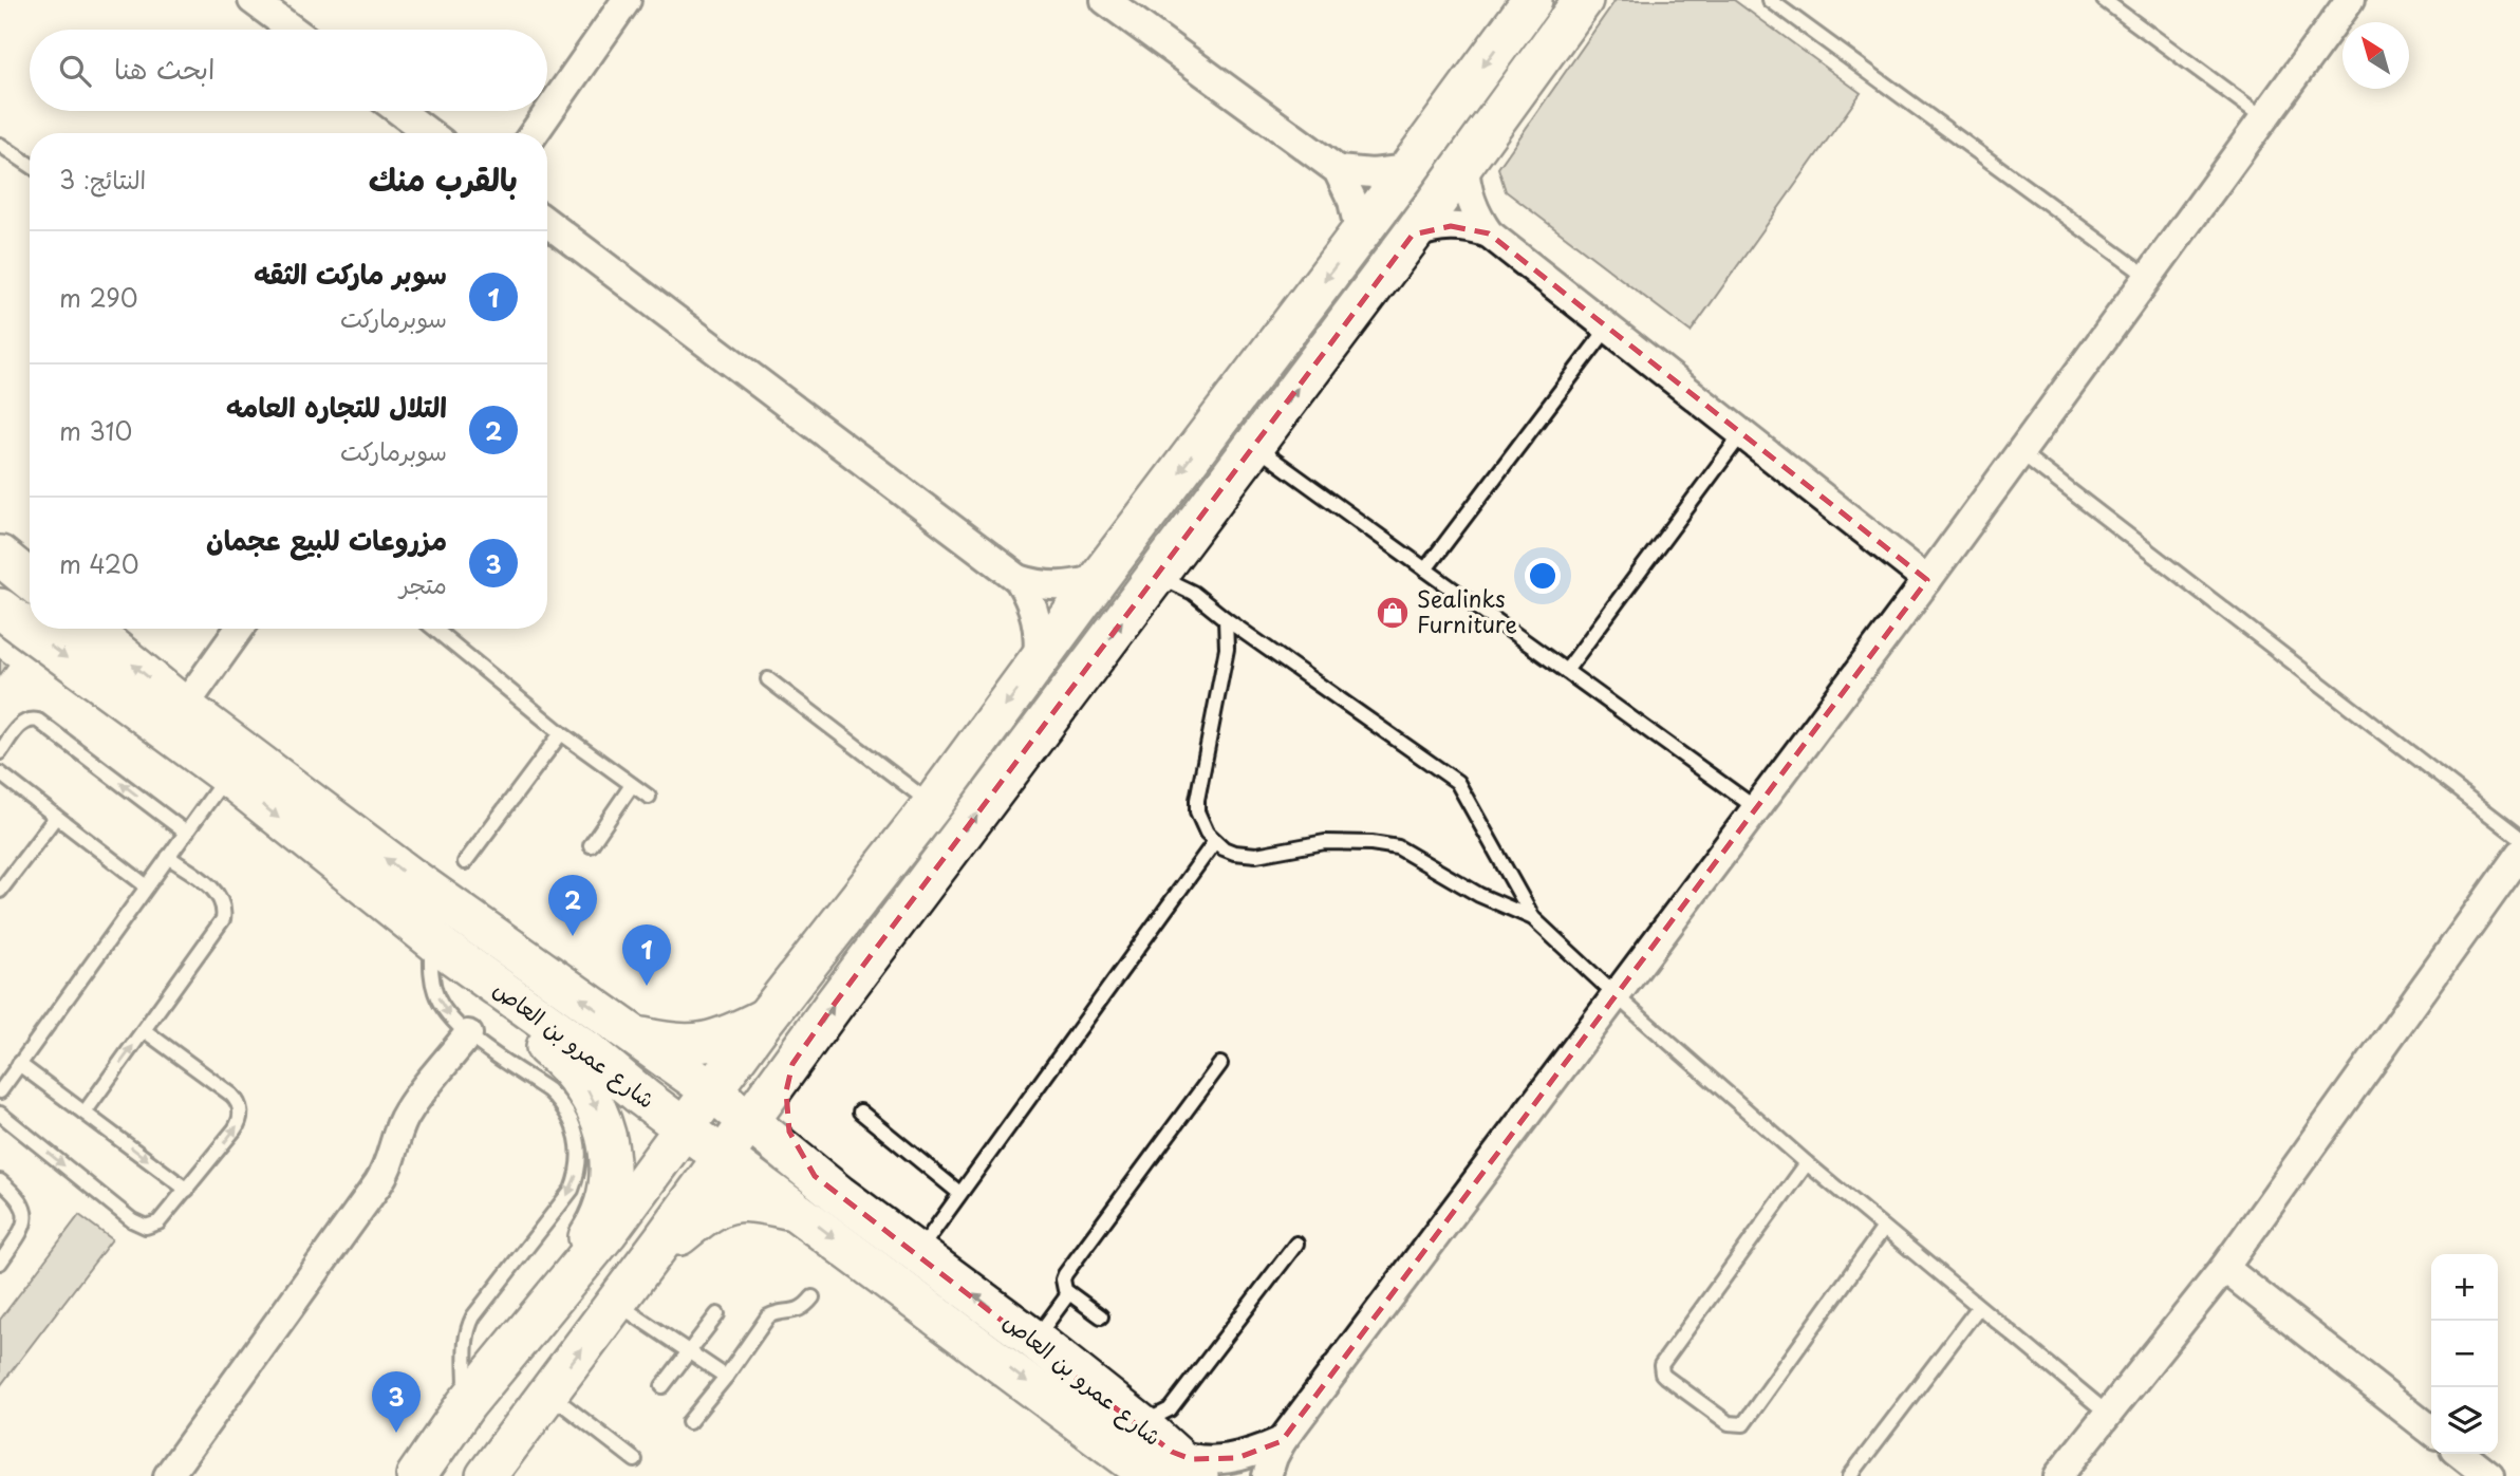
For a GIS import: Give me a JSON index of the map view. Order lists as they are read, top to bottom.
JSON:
{
  "streets": {
    "main road": ["شارع عمرو بن العاص"]
  },
  "places": {
    "shop": ["Sealinks Furniture"]
  },
  "north": "top left",
  "page": {
    "search": "ابحث هنا",
    "heading": ["بالقرب منك", "النتائج: 3"],
    "list": [
      {
        "mark": "1",
        "name": "سوبر ماركت الثقه",
        "note": "سوبرماركت",
        "value": "290 m"
      },
      {
        "mark": "2",
        "name": "التلال للتجاره العامه",
        "note": "سوبرماركت",
        "value": "310 m"
      },
      {
        "mark": "3",
        "name": "مزروعات للبيع عجمان",
        "note": "متجر",
        "value": "420 m"
      }
    ],
    "pins": ["2", "1", "3"],
    "map_buttons": ["+", "−"]
  }
}
